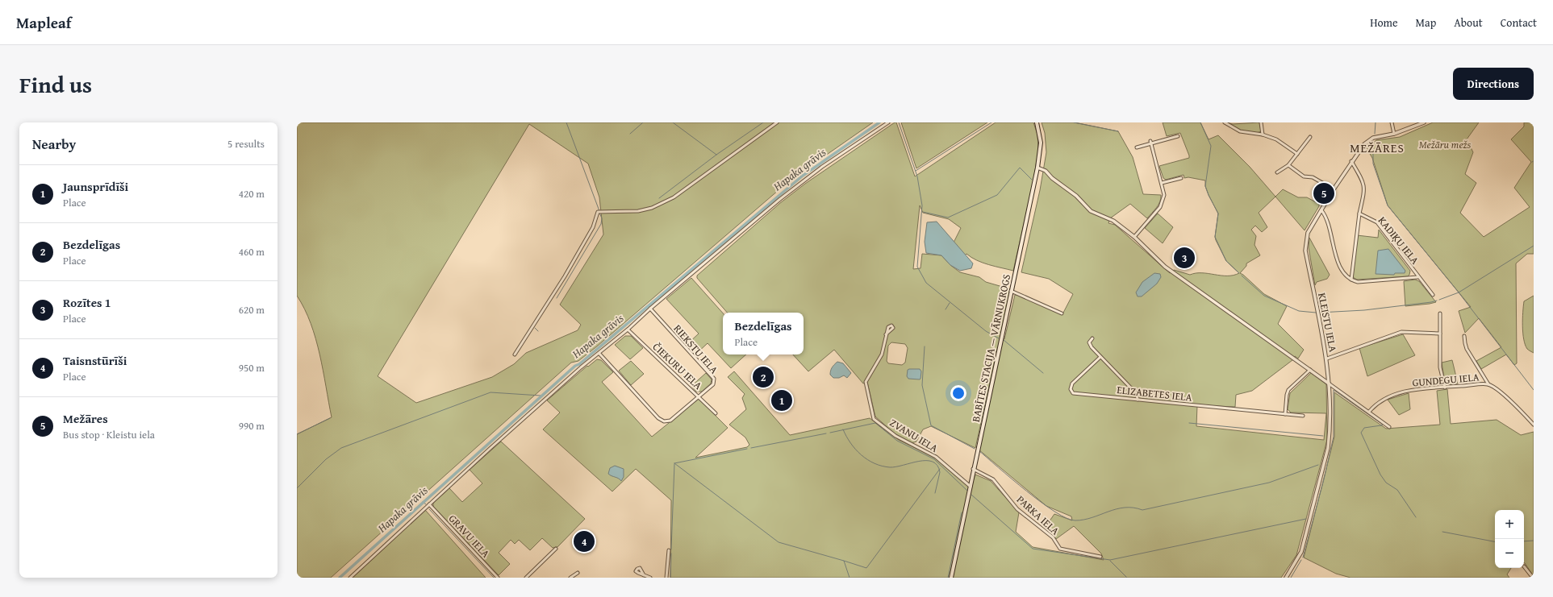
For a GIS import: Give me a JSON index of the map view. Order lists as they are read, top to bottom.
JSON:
{
  "streets": {
    "main road": ["BABĪTES STACIJA — VĀRNUKROGS"],
    "street": [
      "KADIĶU IELA",
      "KLEISTU IELA",
      "RIEKSTU IELA",
      "ČIEKURU IELA",
      "GUNDEGU IELA",
      "ELIZABETES IELA",
      "ZVANU IELA",
      "PARKA IELA",
      "GRAVU IELA"
    ]
  },
  "crossings": [
    ["BABĪTES STACIJA — VĀRNUKROGS", "ZVANU IELA"],
    ["BABĪTES STACIJA — VĀRNUKROGS", "PARKA IELA"],
    ["RIEKSTU IELA", "ČIEKURU IELA"]
  ],
  "districts": ["MEŽĀRES"],
  "water": ["Hapaka grāvis"],
  "parks": ["Mežāru mežs"],
  "page": {
    "header": "Mapleaf",
    "nav": [
      "Home",
      "Map",
      "About",
      "Contact"
    ],
    "title": "Find us",
    "buttons": "Directions",
    "heading": ["Nearby", "5 results"],
    "list": [
      {
        "mark": "1",
        "name": "Jaunsprīdīši",
        "note": "Place",
        "value": "420 m"
      },
      {
        "mark": "2",
        "name": "Bezdelīgas",
        "note": "Place",
        "value": "460 m"
      },
      {
        "mark": "3",
        "name": "Rozītes 1",
        "note": "Place",
        "value": "620 m"
      },
      {
        "mark": "4",
        "name": "Taisnstūrīši",
        "note": "Place",
        "value": "950 m"
      },
      {
        "mark": "5",
        "name": "Mežāres",
        "note": "Bus stop · Kleistu iela",
        "value": "990 m"
      }
    ],
    "pins": [
      "5",
      "3",
      "2",
      "1",
      "4"
    ],
    "popup": ["Bezdelīgas", "Place"],
    "map_buttons": ["+", "−"]
  }
}
